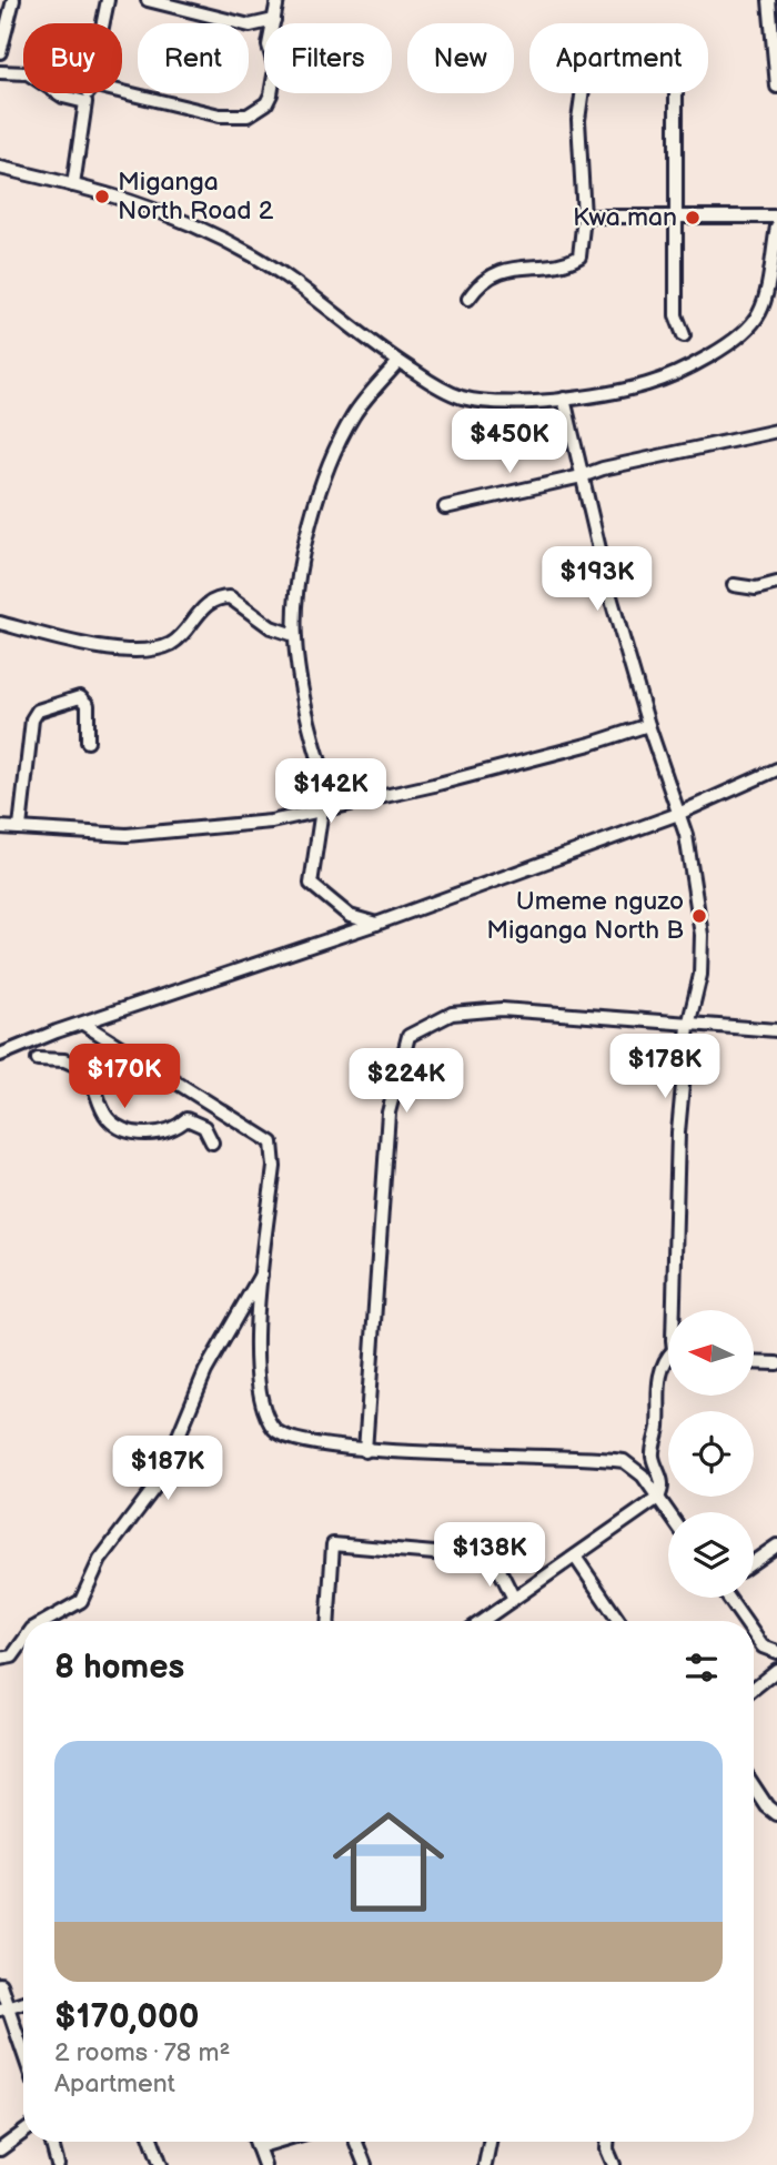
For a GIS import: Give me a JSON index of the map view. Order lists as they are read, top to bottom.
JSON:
{
  "places": ["Miganga North Road 2", "Kwa man", "Umeme nguzo Miganga North B"],
  "north": "left",
  "page": {
    "chip": [
      "Buy",
      "Rent",
      "Filters",
      "New",
      "Apartment"
    ],
    "price": [
      "$450K",
      "$193K",
      "$142K",
      "$178K",
      "$170K",
      "$224K",
      "$187K",
      "$138K"
    ],
    "heading": "8 homes",
    "list": [
      {
        "name": "$170,000",
        "note": "2 rooms · 78 m² · Apartment"
      }
    ]
  }
}
